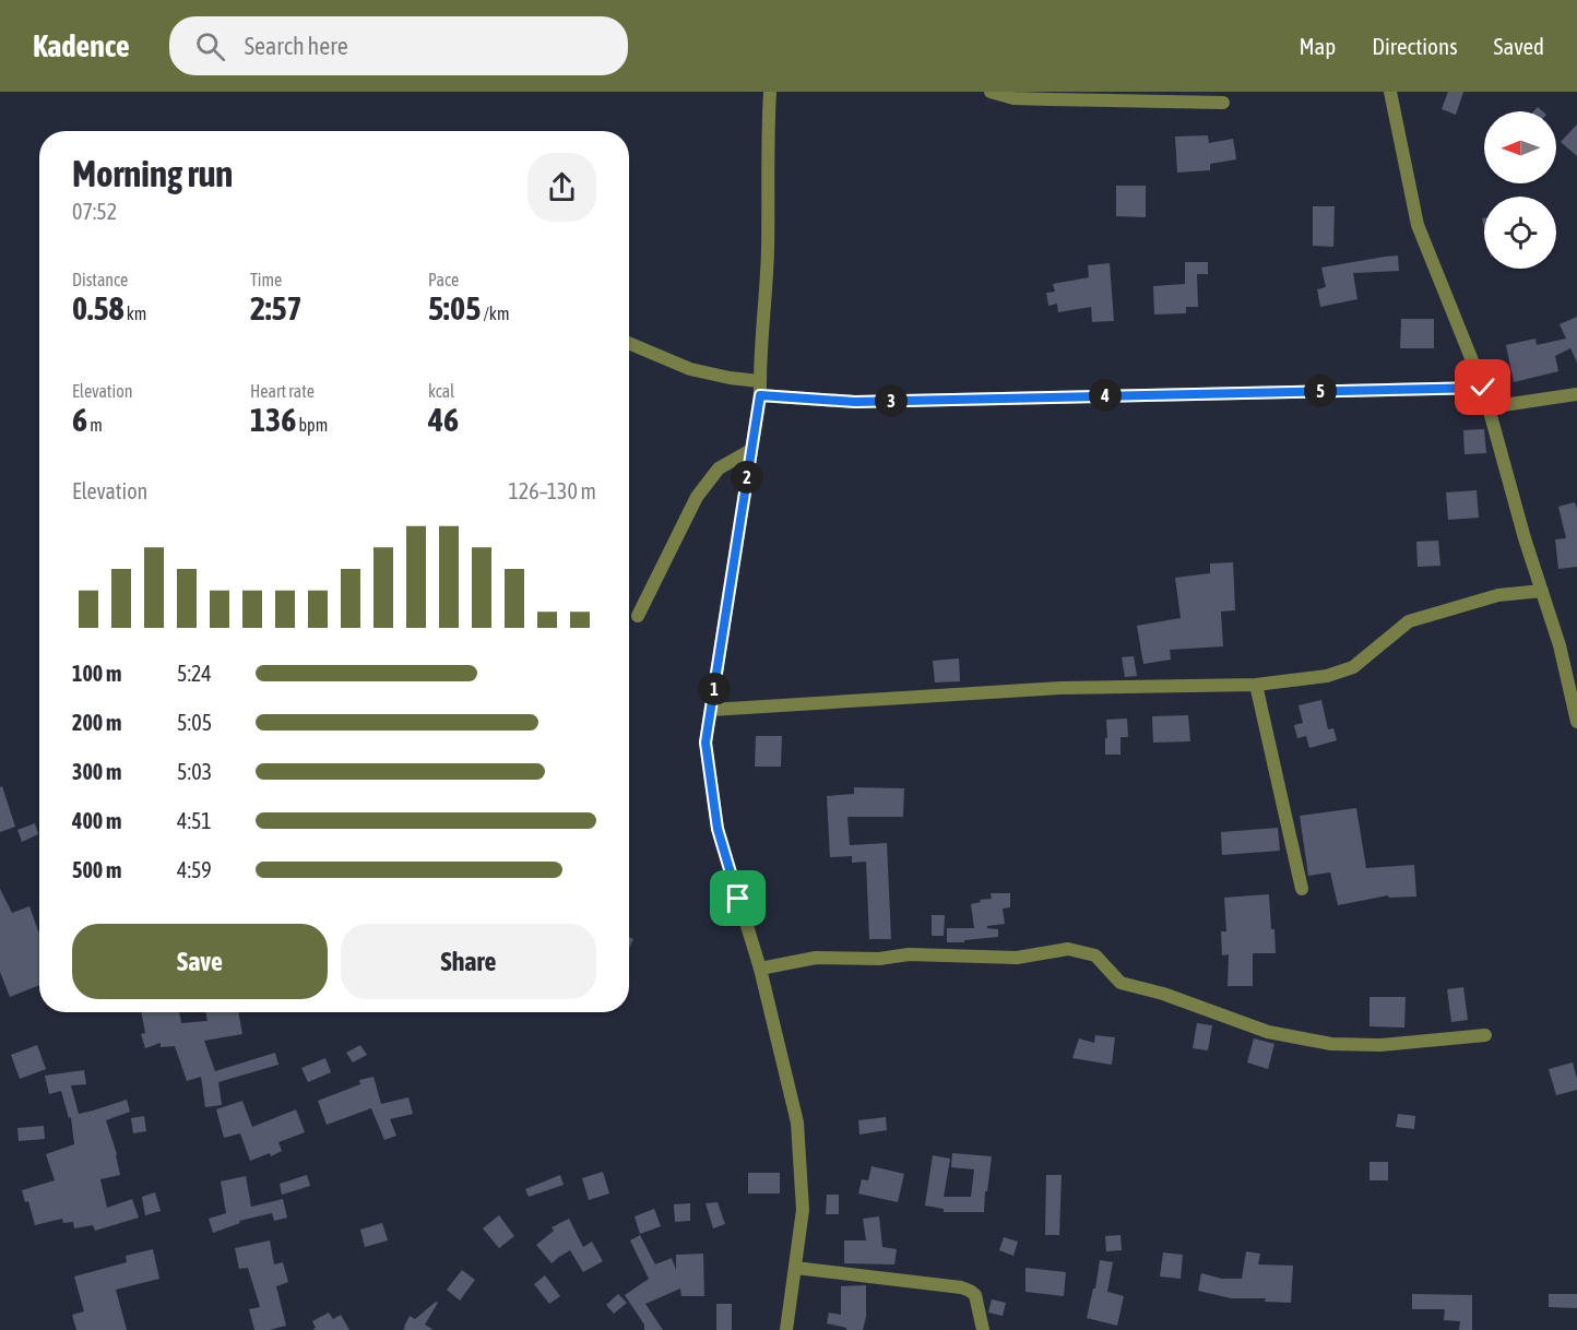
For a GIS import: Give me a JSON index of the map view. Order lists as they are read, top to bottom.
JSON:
{
  "north": "left",
  "page": {
    "header": "Kadence",
    "search": "Search here",
    "nav": ["Map", "Directions", "Saved"],
    "heading": ["Morning run", "07:52"],
    "stats": [
      ["Distance", "0.58 km"],
      ["Time", "2:57"],
      ["Pace", "5:05 /km"],
      ["Elevation", "6 m"],
      ["Heart rate", "136 bpm"],
      ["kcal", "46"]
    ],
    "pins": [
      "5",
      "4",
      "3",
      "2",
      "1"
    ],
    "chart": ["Elevation", "126–130 m"],
    "list": [
      {
        "name": "100 m",
        "note": "5:24"
      },
      {
        "name": "200 m",
        "note": "5:05"
      },
      {
        "name": "300 m",
        "note": "5:03"
      },
      {
        "name": "400 m",
        "note": "4:51"
      },
      {
        "name": "500 m",
        "note": "4:59"
      }
    ],
    "buttons": ["Save", "Share"]
  }
}
